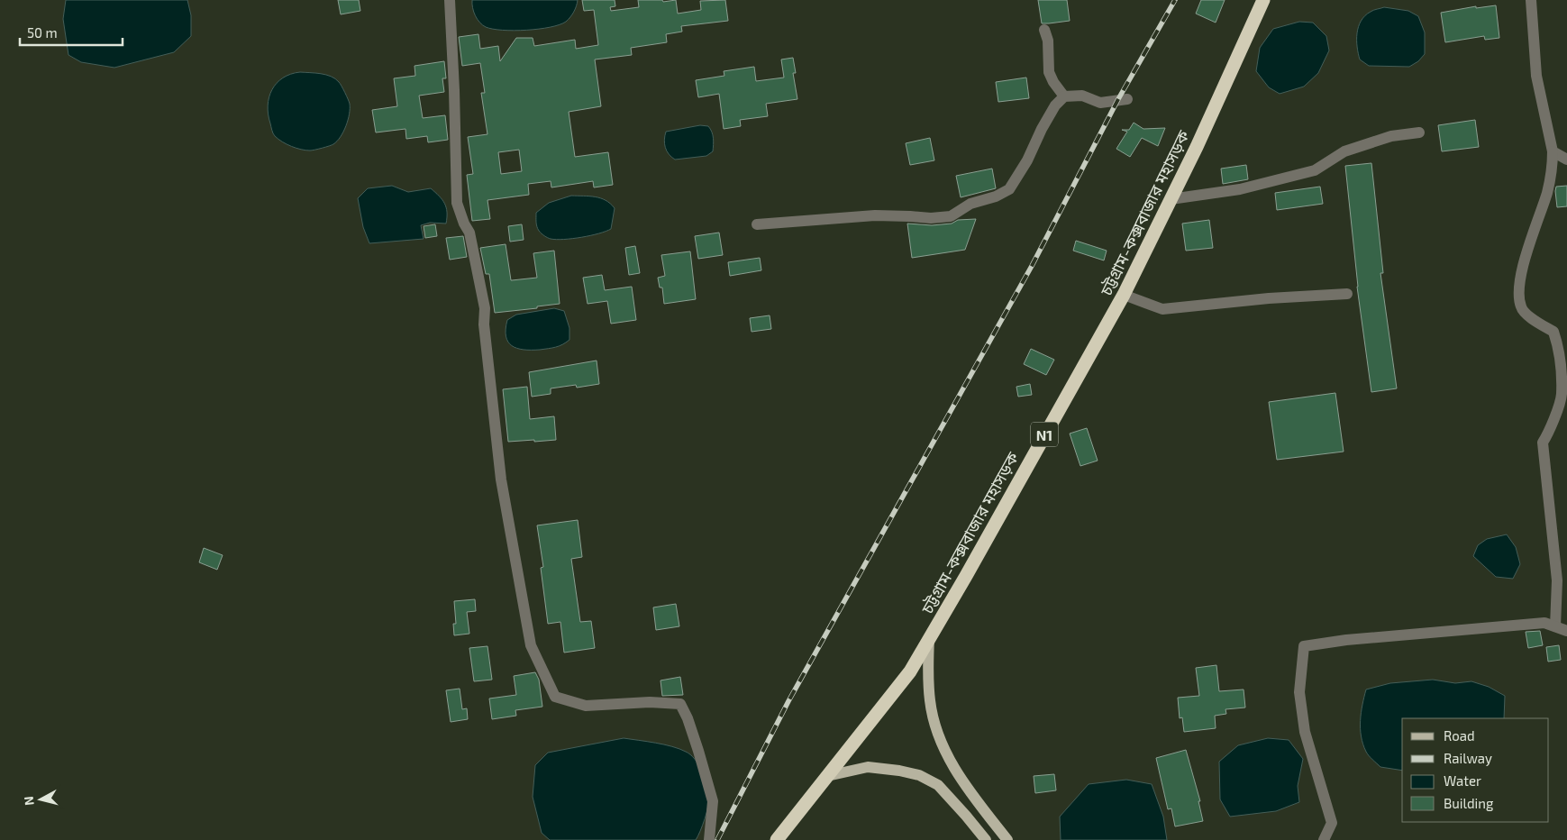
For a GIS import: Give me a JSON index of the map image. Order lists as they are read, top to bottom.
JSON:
{
  "streets": {
    "highway": ["চট্টগ্রাম-কক্সবাজার মহাসড়ক", "N1"]
  },
  "legend": [
    "Road",
    "Railway",
    "Water",
    "Building"
  ],
  "scale_bar": "50 m",
  "north": "left"
}
